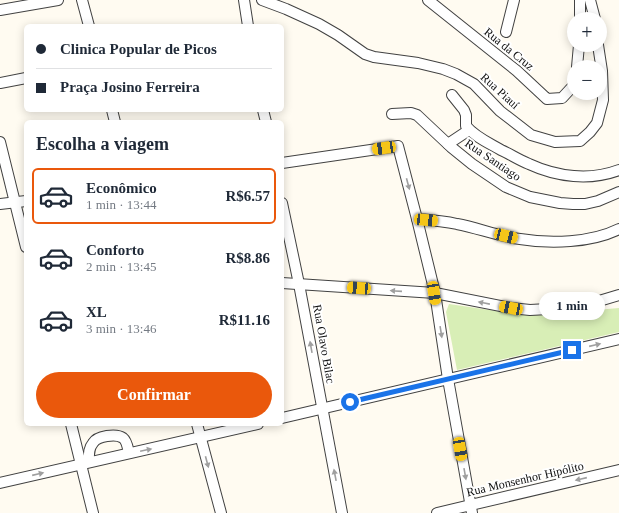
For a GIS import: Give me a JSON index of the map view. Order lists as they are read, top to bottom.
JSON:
{
  "streets": {
    "street": [
      "Rua da Cruz",
      "Rua Piauí",
      "Rua Santiago",
      "Rua Olavo Bilac",
      "Rua Monsenhor Hipólito"
    ]
  },
  "one_way": ["Rua Olavo Bilac", "Rua Monsenhor Hipólito"],
  "page": {
    "map_buttons": ["+", "−"],
    "banner": ["Clinica Popular de Picos", "Praça Josino Ferreira"],
    "heading": "Escolha a viagem",
    "list": [
      {
        "name": "Econômico",
        "note": "1 min · 13:44",
        "value": "R$6.57"
      },
      {
        "name": "Conforto",
        "note": "2 min · 13:45",
        "value": "R$8.86"
      },
      {
        "name": "XL",
        "note": "3 min · 13:46",
        "value": "R$11.16"
      }
    ],
    "bubble": "1 min",
    "buttons": "Confirmar"
  }
}
